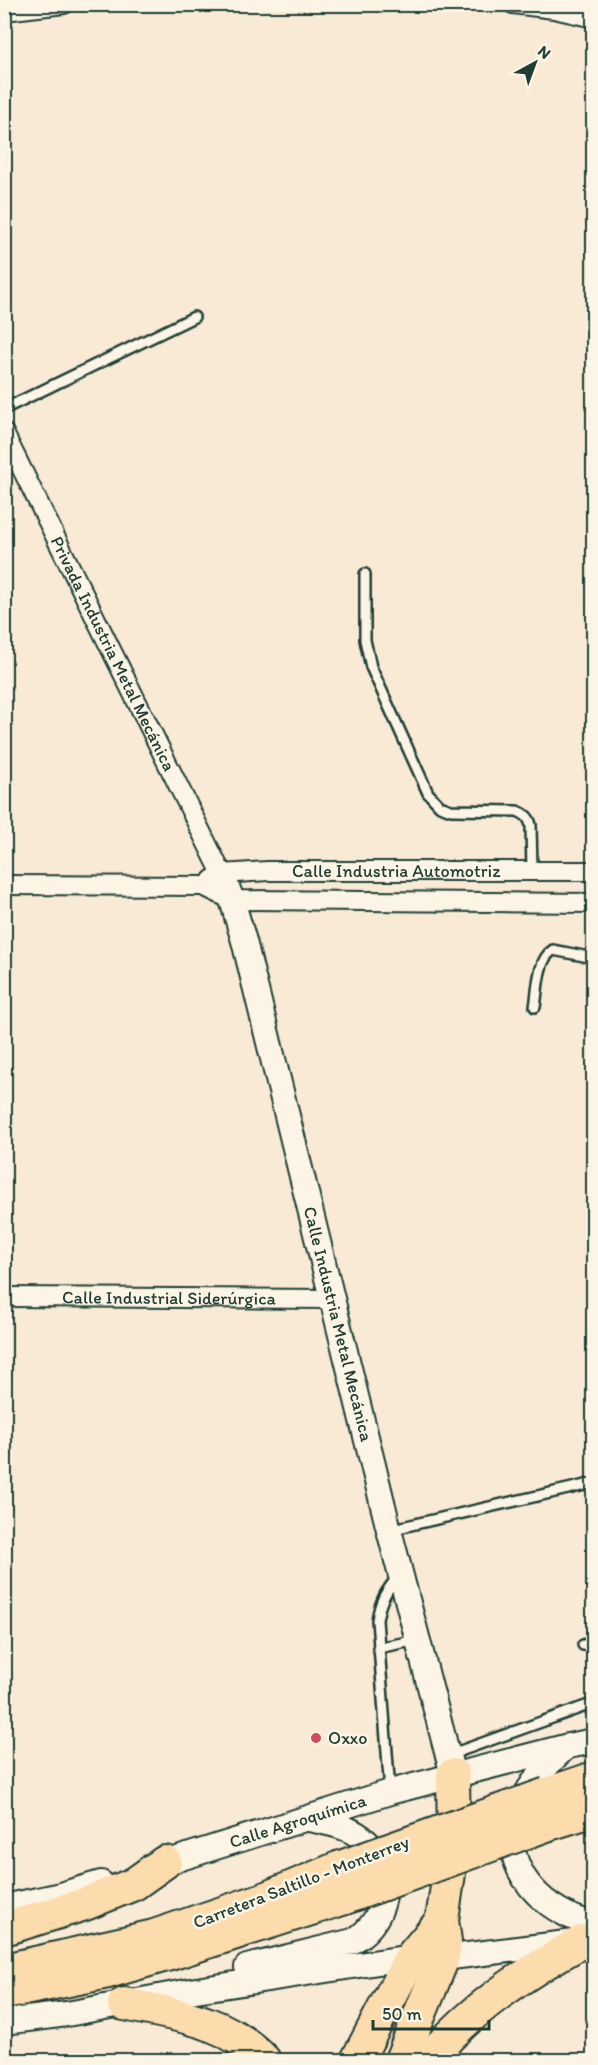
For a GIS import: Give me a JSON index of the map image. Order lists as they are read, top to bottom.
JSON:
{
  "streets": {
    "highway": ["Carretera Saltillo - Monterrey"],
    "street": [
      "Privada Industria Metal Mecánica",
      "Calle Industria Automotriz",
      "Calle Industrial Siderúrgica",
      "Calle Industria Metal Mecánica",
      "Calle Agroquímica"
    ]
  },
  "crossings": [
    ["Privada Industria Metal Mecánica", "Calle Industria Automotriz"],
    ["Privada Industria Metal Mecánica", "Calle Industria Metal Mecánica"],
    ["Calle Industria Automotriz", "Calle Industria Metal Mecánica"],
    ["Calle Industrial Siderúrgica", "Calle Industria Metal Mecánica"],
    ["Calle Industria Metal Mecánica", "Calle Agroquímica"]
  ],
  "places": ["Oxxo"],
  "scale_bar": "50 m",
  "north": "top right"
}
